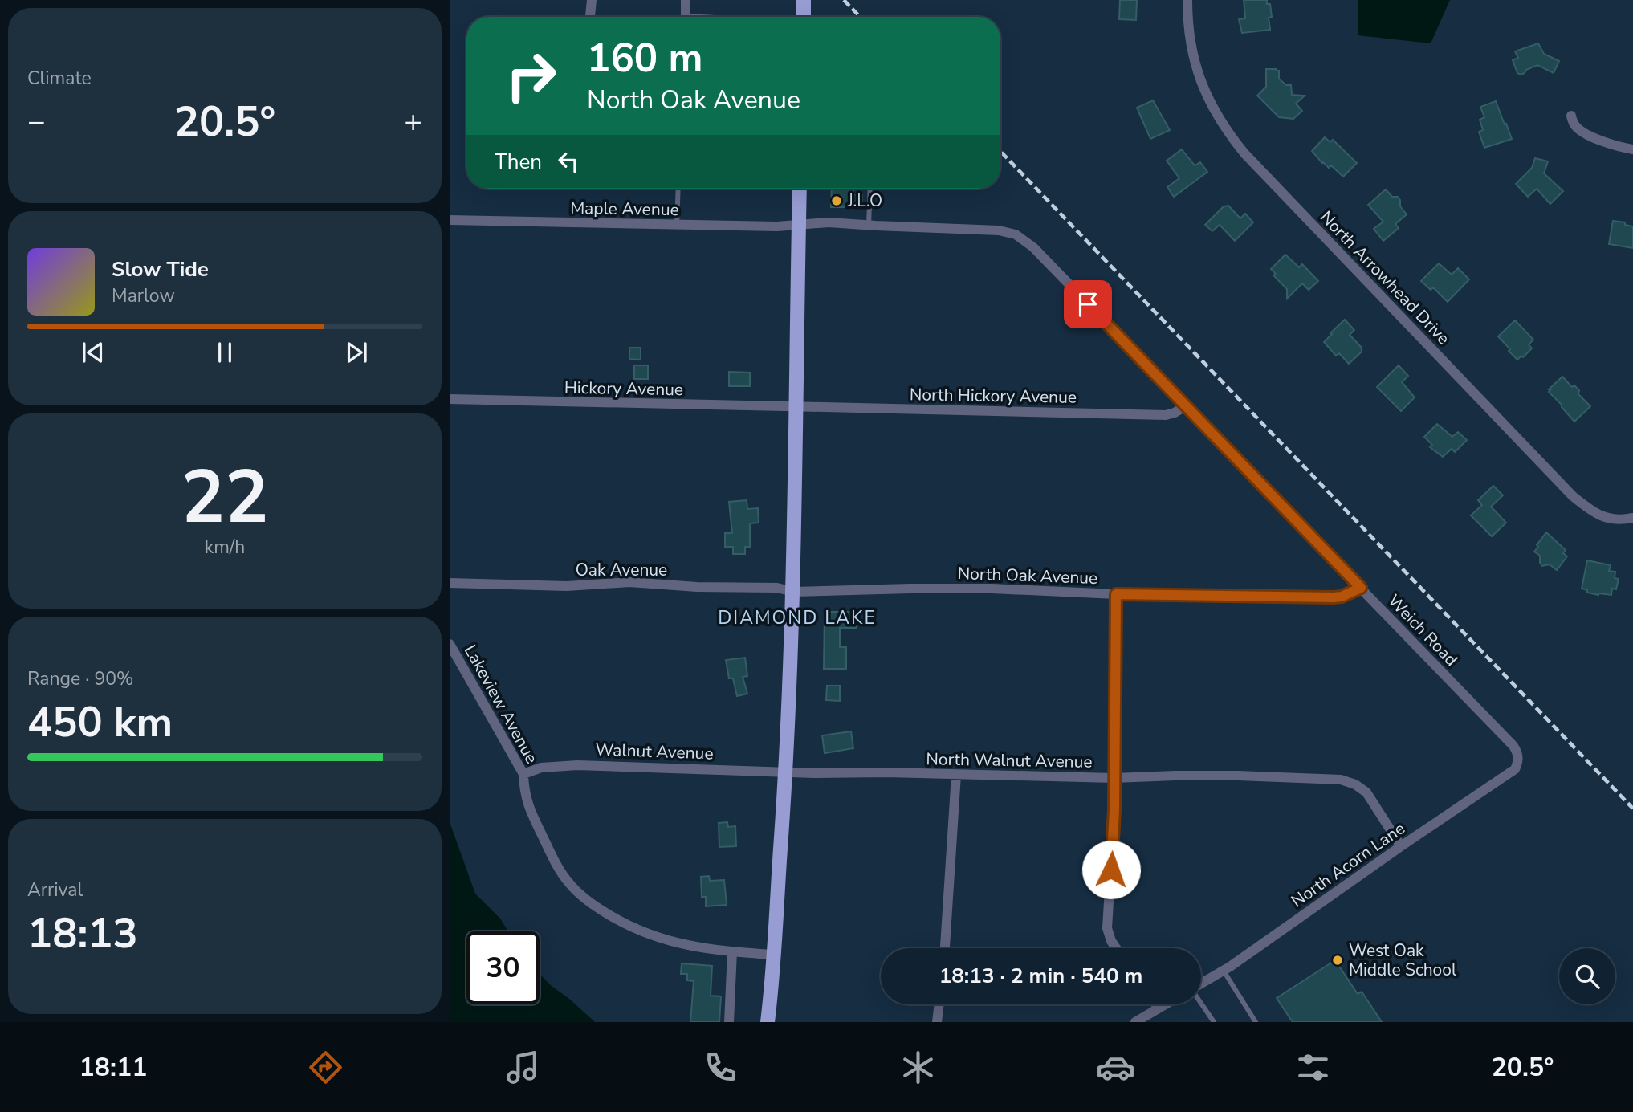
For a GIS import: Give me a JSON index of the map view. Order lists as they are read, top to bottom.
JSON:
{
  "streets": {
    "street": [
      "Maple Avenue",
      "North Arrowhead Drive",
      "Hickory Avenue",
      "North Hickory Avenue",
      "Oak Avenue",
      "North Oak Avenue",
      "Weich Road",
      "Lakeview Avenue",
      "Walnut Avenue",
      "North Walnut Avenue",
      "North Acorn Lane"
    ]
  },
  "crossings": [
    ["Maple Avenue", "Weich Road"],
    ["Hickory Avenue", "North Hickory Avenue"],
    ["North Hickory Avenue", "Weich Road"],
    ["Oak Avenue", "North Oak Avenue"],
    ["North Oak Avenue", "Weich Road"],
    ["Weich Road", "North Acorn Lane"],
    ["Lakeview Avenue", "Walnut Avenue"],
    ["Walnut Avenue", "North Walnut Avenue"],
    ["North Walnut Avenue", "North Acorn Lane"]
  ],
  "districts": ["DIAMOND LAKE"],
  "places": ["J.L.O", "West Oak Middle School"],
  "page": {
    "tile": [
      "Climate",
      ["22", "km/h"],
      ["Range · 90%", "450 km"],
      ["Arrival", "18:13"]
    ],
    "turn": ["160 m", "North Oak Avenue"],
    "heat": ["−", "20.5°", "+"],
    "then": "Then",
    "song": ["Slow Tide", "Marlow"],
    "limit": "30",
    "trip": "18:13 · 2 min · 540 m",
    "tabs": ["18:11", "20.5°"]
  }
}
